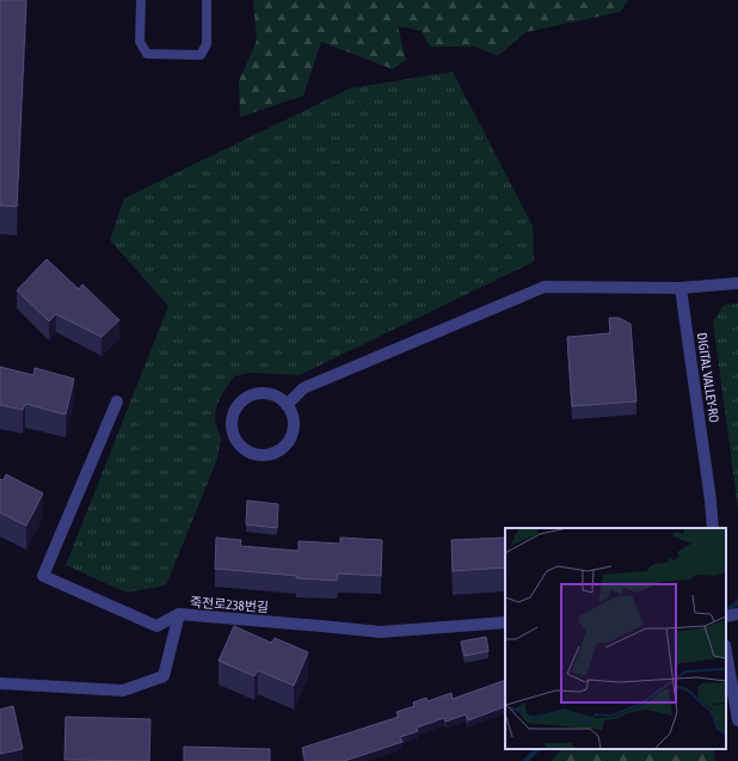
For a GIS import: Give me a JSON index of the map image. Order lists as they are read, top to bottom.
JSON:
{
  "streets": {
    "street": ["DIGITAL VALLEY-RO", "죽전로238번길"]
  }
}
